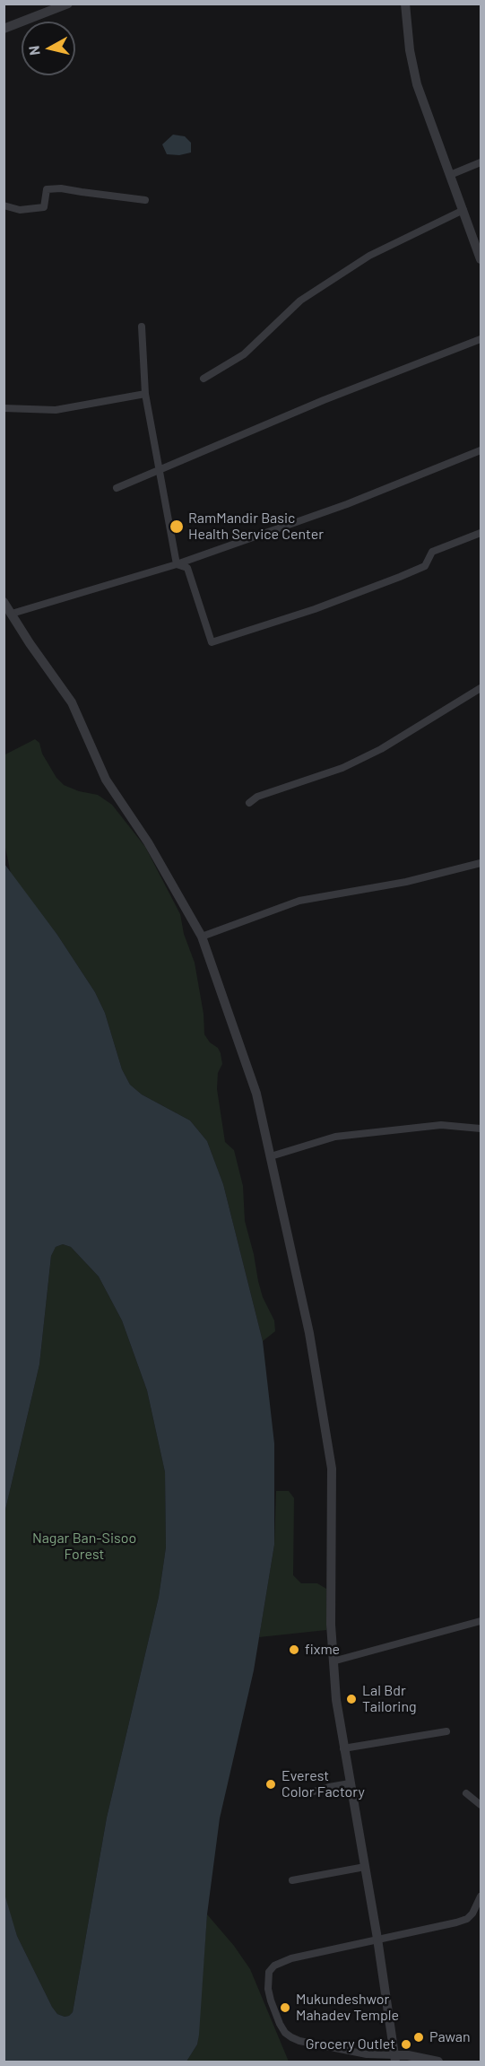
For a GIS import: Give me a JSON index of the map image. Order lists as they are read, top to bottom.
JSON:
{
  "parks": ["Nagar Ban-Sisoo Forest"],
  "places": [
    "RamMandir Basic Health Service Center",
    "fixme",
    "Lal Bdr Tailoring",
    "Everest Color Factory",
    "Mukundeshwor Mahadev Temple",
    "Pawan",
    "Grocery Outlet"
  ],
  "north": "left"
}
